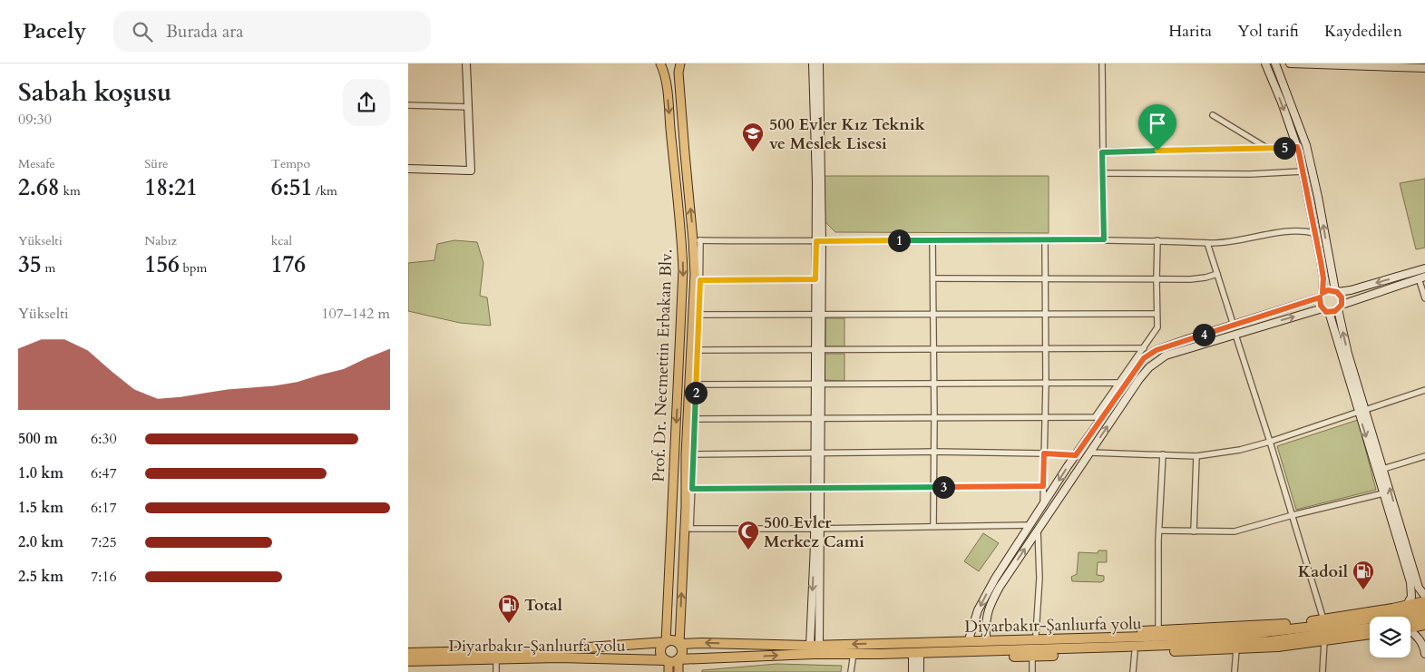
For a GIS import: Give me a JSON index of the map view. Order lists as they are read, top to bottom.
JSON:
{
  "streets": {
    "highway": ["Diyarbakır-Şanlıurfa yolu"],
    "main road": ["Prof. Dr. Necmettin Erbakan Blv."]
  },
  "crossings": [
    ["Prof. Dr. Necmettin Erbakan Blv.", "Diyarbakır-Şanlıurfa yolu"]
  ],
  "places": {
    "school or university": ["500 Evler Kız Teknik ve Meslek Lisesi"],
    "mosque": ["500 Evler Merkez Cami"],
    "fuel station": ["Kadoil", "Total"]
  },
  "page": {
    "header": "Pacely",
    "search": "Burada ara",
    "nav": ["Harita", "Yol tarifi", "Kaydedilen"],
    "heading": ["Sabah koşusu", "09:30"],
    "pins": [
      "5",
      "1",
      "4",
      "2",
      "3"
    ],
    "stats": [
      ["Mesafe", "2.68 km"],
      ["Süre", "18:21"],
      ["Tempo", "6:51 /km"],
      ["Yükselti", "35 m"],
      ["Nabız", "156 bpm"],
      ["kcal", "176"]
    ],
    "chart": ["Yükselti", "107–142 m"],
    "list": [
      {
        "name": "500 m",
        "note": "6:30"
      },
      {
        "name": "1.0 km",
        "note": "6:47"
      },
      {
        "name": "1.5 km",
        "note": "6:17"
      },
      {
        "name": "2.0 km",
        "note": "7:25"
      },
      {
        "name": "2.5 km",
        "note": "7:16"
      }
    ]
  }
}
